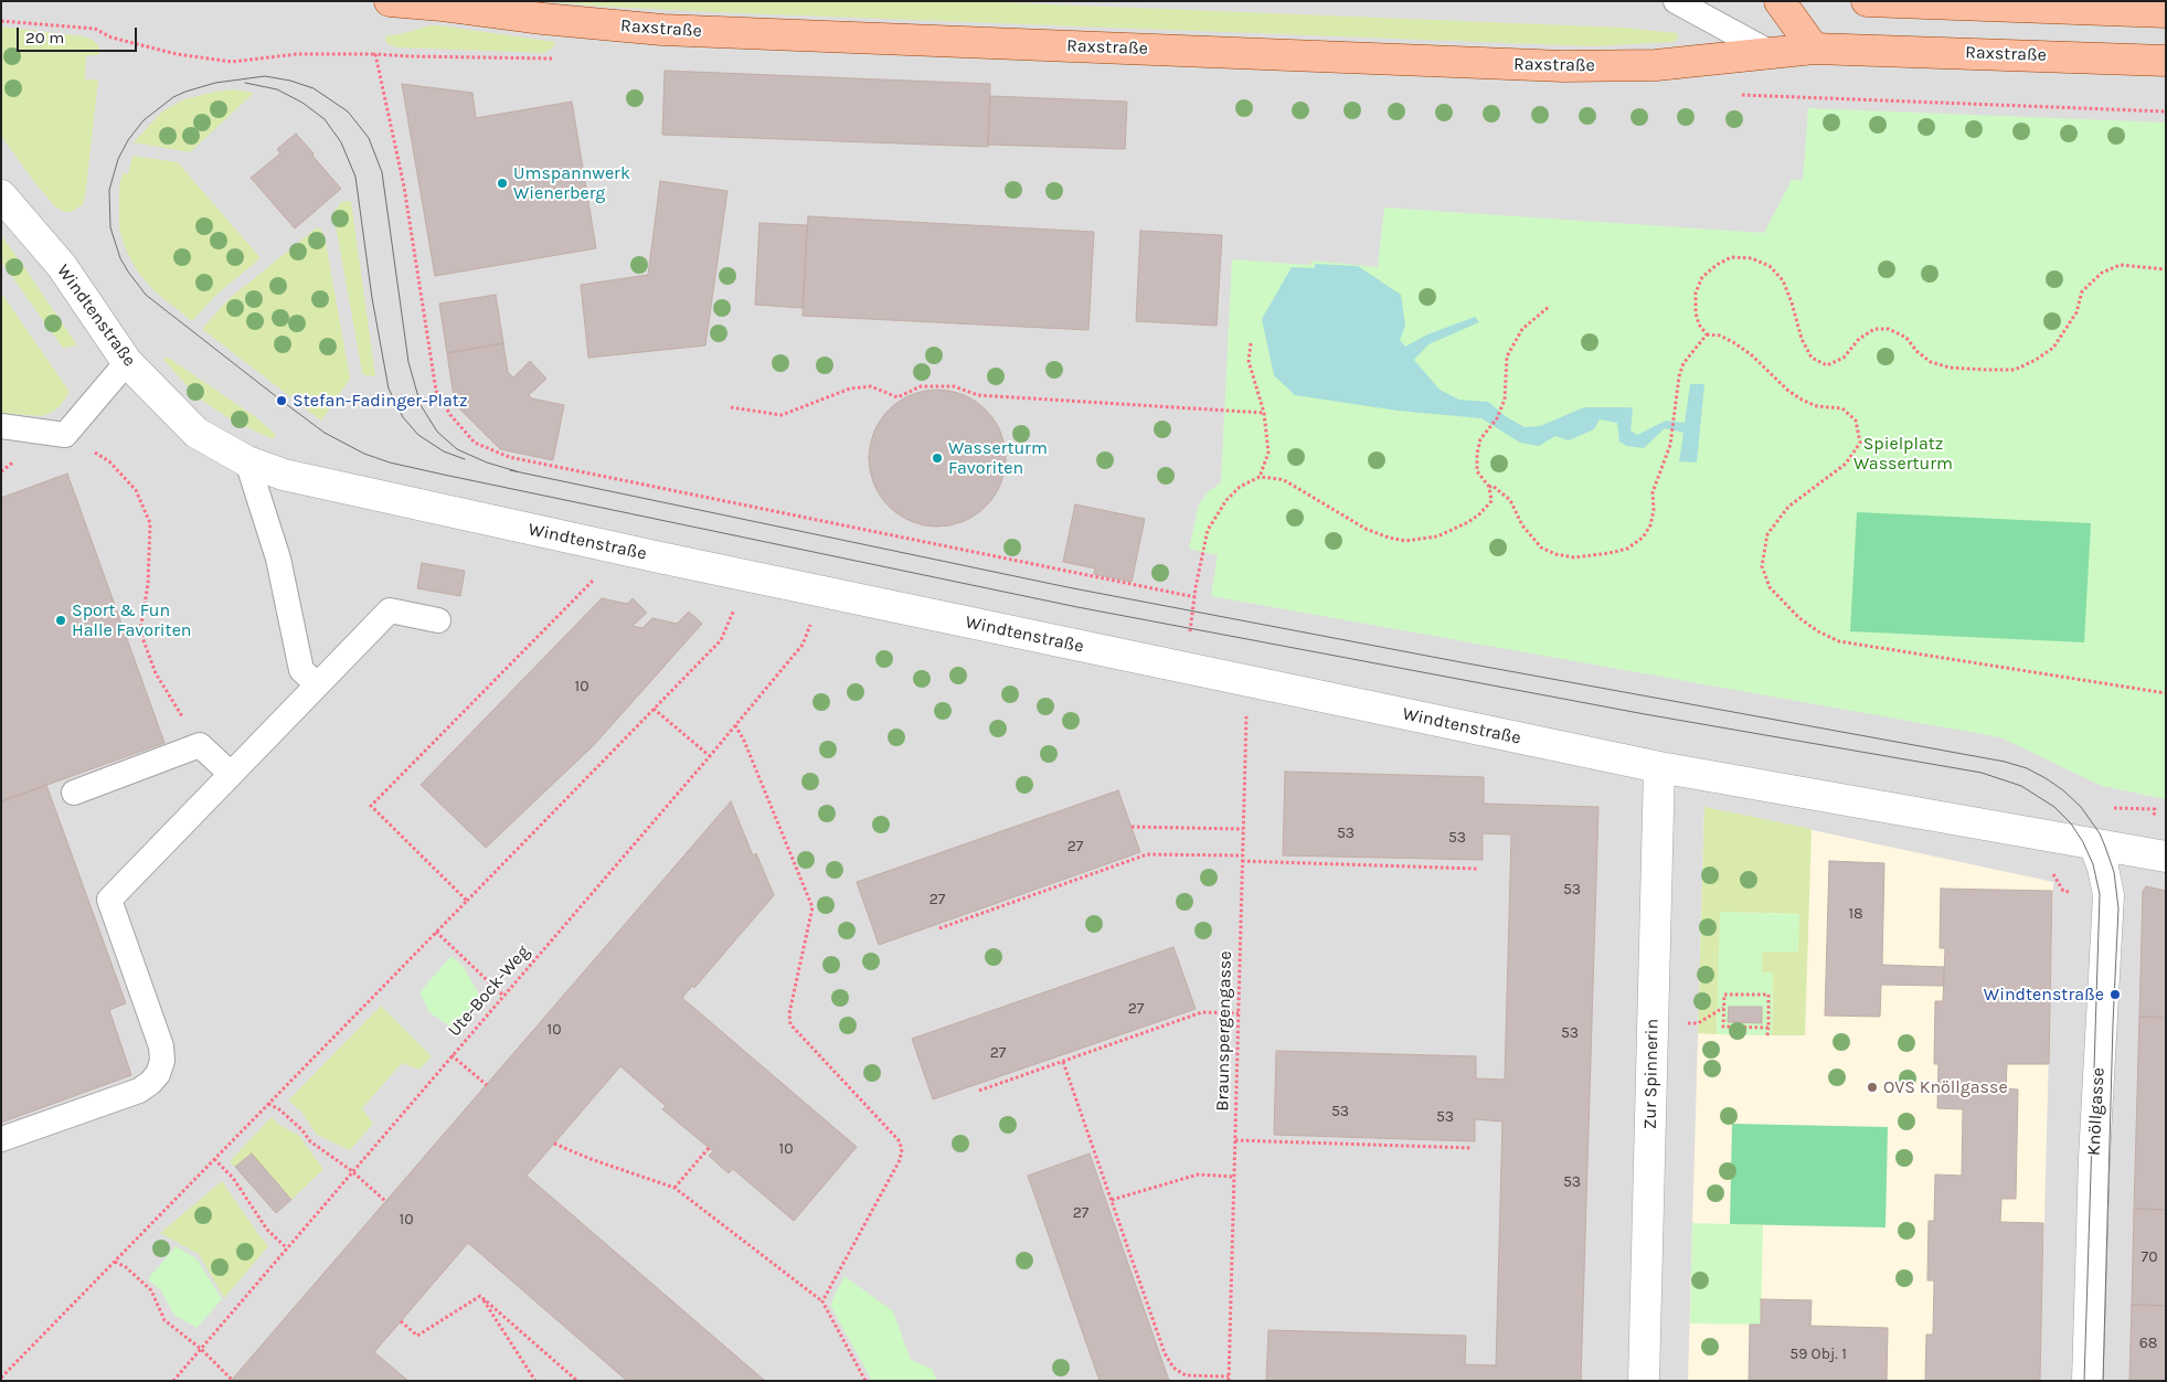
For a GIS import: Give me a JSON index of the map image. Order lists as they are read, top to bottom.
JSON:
{
  "streets": {
    "main road": ["Raxstraße"],
    "street": ["Windtenstraße", "Zur Spinnerin", "Knöllgasse"],
    "path": ["Ute-Bock-Weg", "Braunspergengasse"]
  },
  "crossings": [
    ["Windtenstraße", "Braunspergengasse"],
    ["Windtenstraße", "Zur Spinnerin"],
    ["Windtenstraße", "Knöllgasse"]
  ],
  "parks": ["Spielplatz Wasserturm"],
  "places": [
    "Umspannwerk Wienerberg",
    "Stefan-Fadinger-Platz",
    "Wasserturm Favoriten",
    "Sport & Fun Halle Favoriten",
    "Windtenstraße",
    "OVS Knöllgasse"
  ],
  "house_numbers": [
    "10",
    "53",
    "53",
    "27",
    "53",
    "27",
    "18",
    "27",
    "10",
    "53",
    "27",
    "53",
    "53",
    "10",
    "53",
    "27",
    "10",
    "70",
    "68",
    "59 Obj. 1"
  ],
  "scale_bar": "20 m"
}
